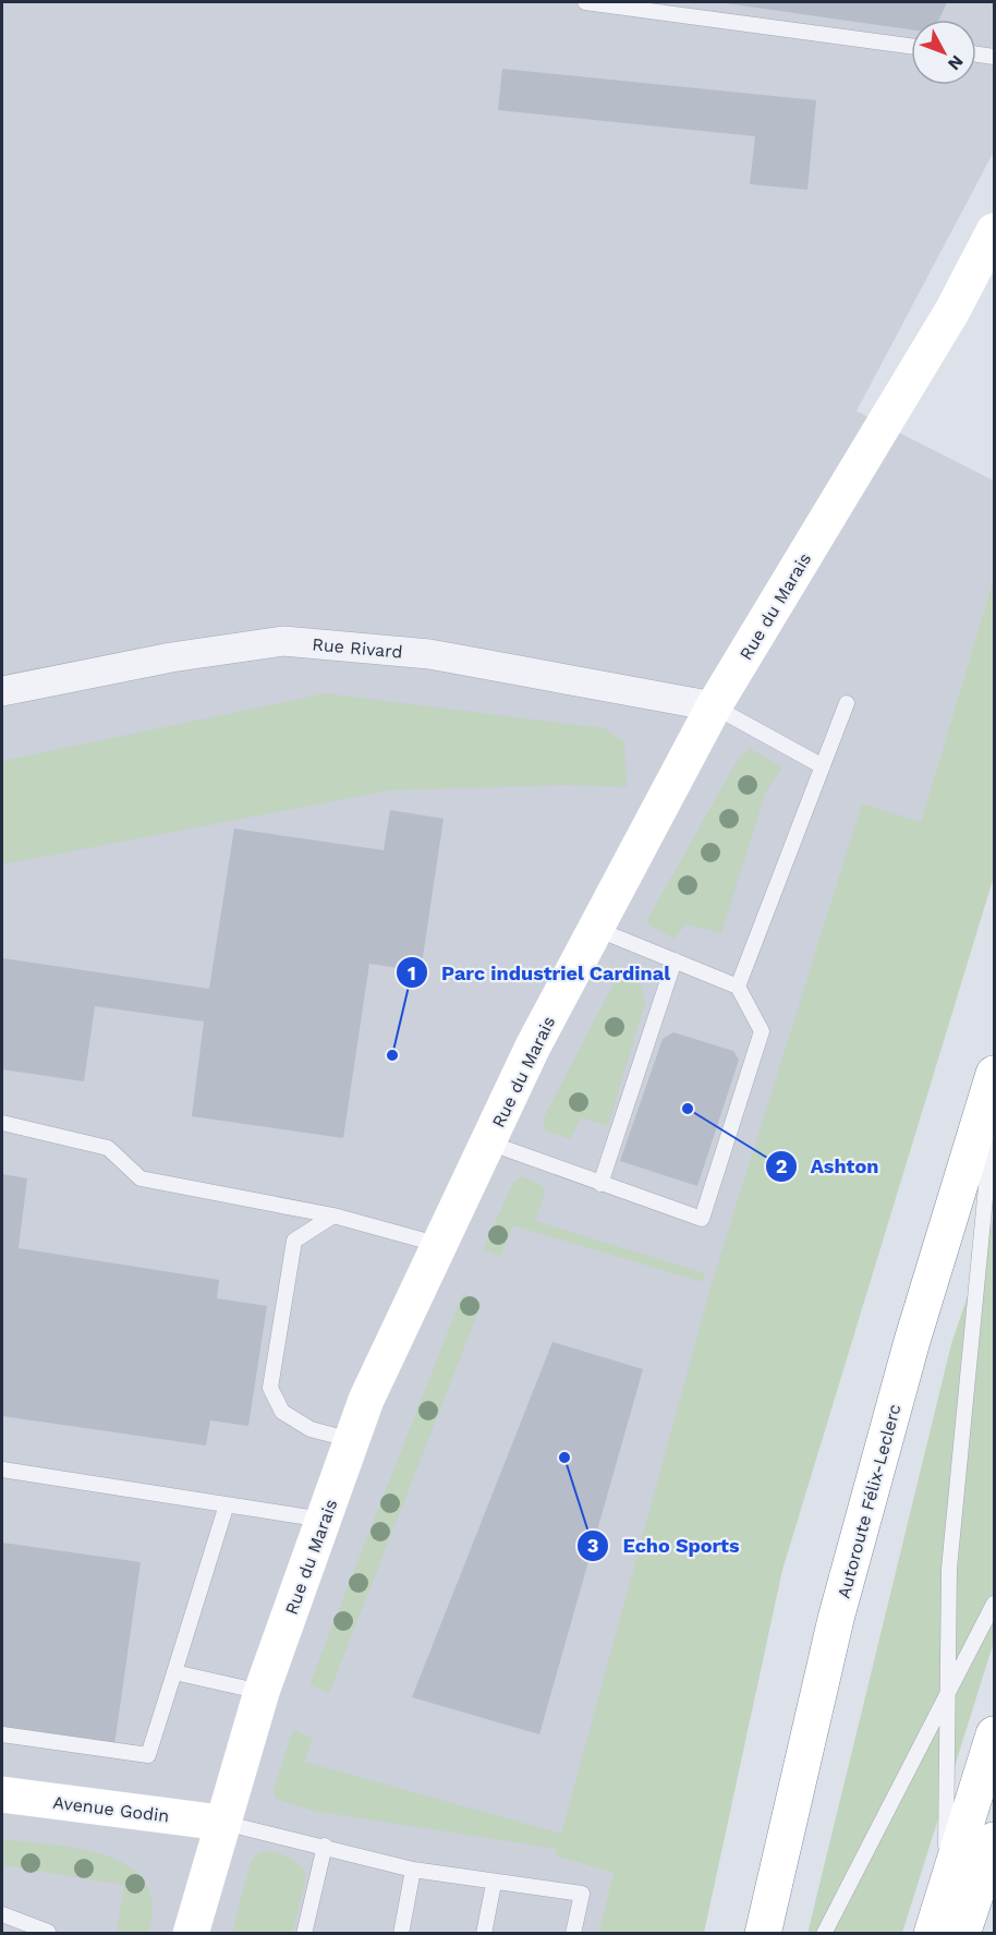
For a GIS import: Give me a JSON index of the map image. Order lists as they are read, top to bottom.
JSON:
{
  "streets": {
    "main road": ["Rue du Marais", "Autoroute Félix-Leclerc", "Avenue Godin"],
    "street": ["Rue Rivard"]
  },
  "crossings": [
    ["Rue du Marais", "Rue Rivard"],
    ["Rue du Marais", "Avenue Godin"]
  ],
  "places": ["Parc industriel Cardinal", "Ashton", "Echo Sports"],
  "north": "bottom right"
}
